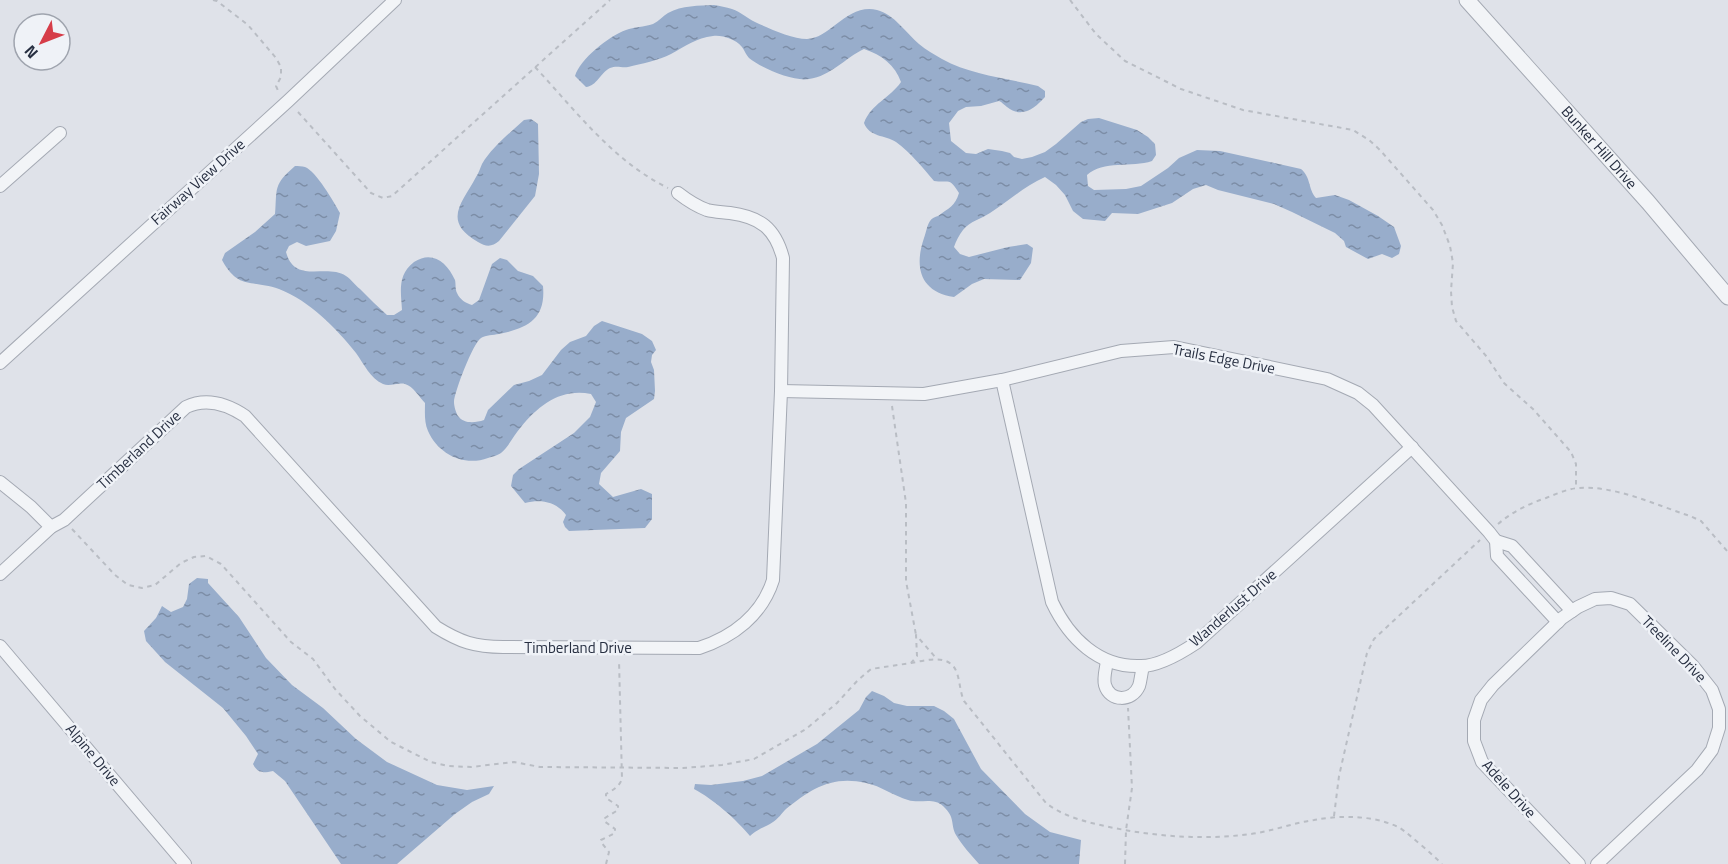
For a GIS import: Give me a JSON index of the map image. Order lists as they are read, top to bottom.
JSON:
{
  "streets": {
    "street": [
      "Bunker Hill Drive",
      "Fairway View Drive",
      "Trails Edge Drive",
      "Timberland Drive",
      "Wanderlust Drive",
      "Treeline Drive",
      "Alpine Drive",
      "Adele Drive"
    ]
  },
  "crossings": [
    ["Trails Edge Drive", "Timberland Drive"],
    ["Trails Edge Drive", "Wanderlust Drive"],
    ["Trails Edge Drive", "Treeline Drive"],
    ["Trails Edge Drive", "Adele Drive"],
    ["Treeline Drive", "Adele Drive"]
  ],
  "north": "bottom left"
}
